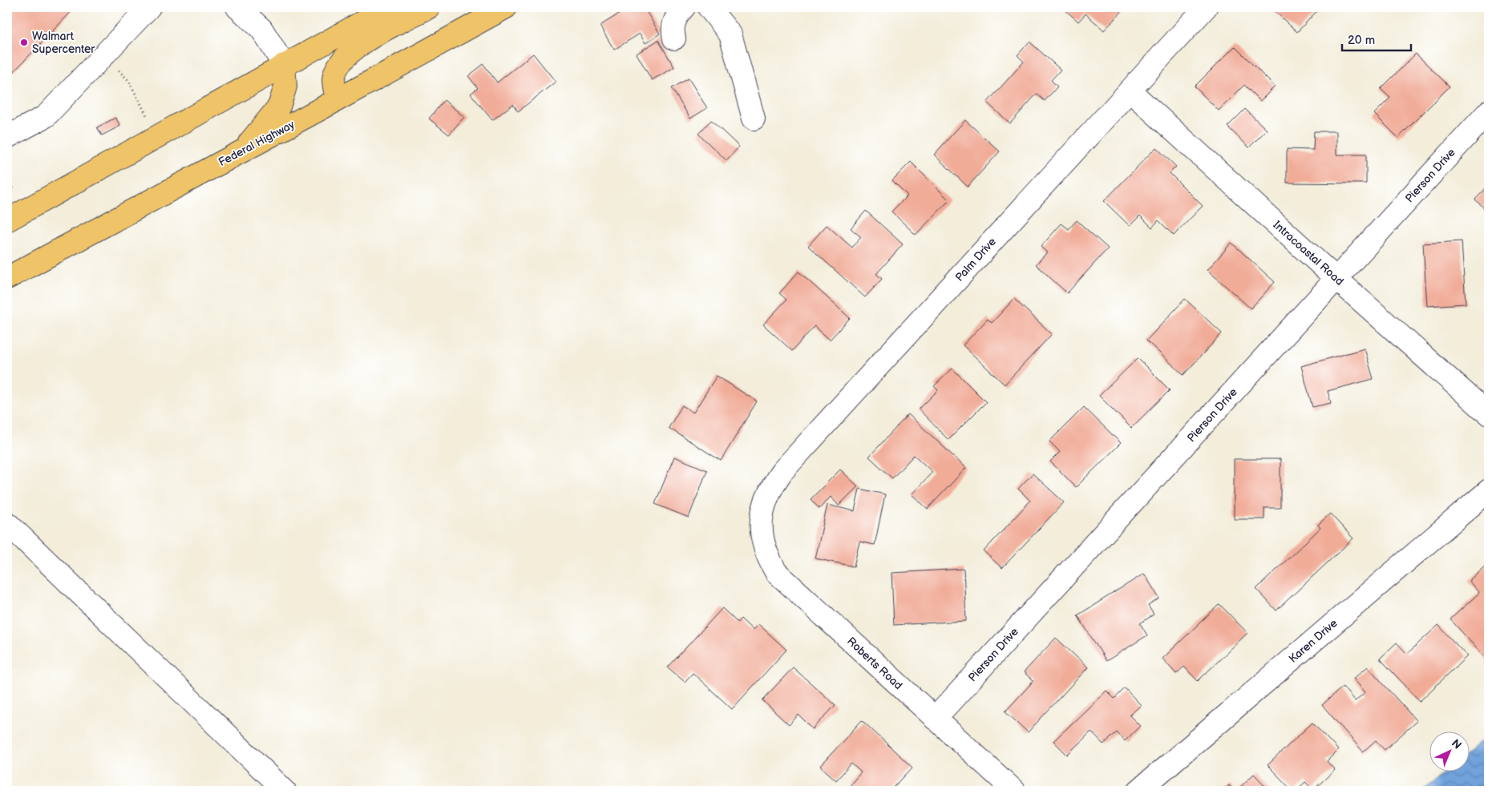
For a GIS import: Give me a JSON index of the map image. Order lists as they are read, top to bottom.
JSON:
{
  "streets": {
    "main road": ["Federal Highway"],
    "street": [
      "Pierson Drive",
      "Intracoastal Road",
      "Palm Drive",
      "Karen Drive",
      "Roberts Road"
    ]
  },
  "crossings": [
    ["Pierson Drive", "Intracoastal Road"],
    ["Pierson Drive", "Roberts Road"],
    ["Intracoastal Road", "Palm Drive"],
    ["Palm Drive", "Roberts Road"]
  ],
  "places": ["Walmart Supercenter"],
  "scale_bar": "20 m",
  "north": "top right"
}
